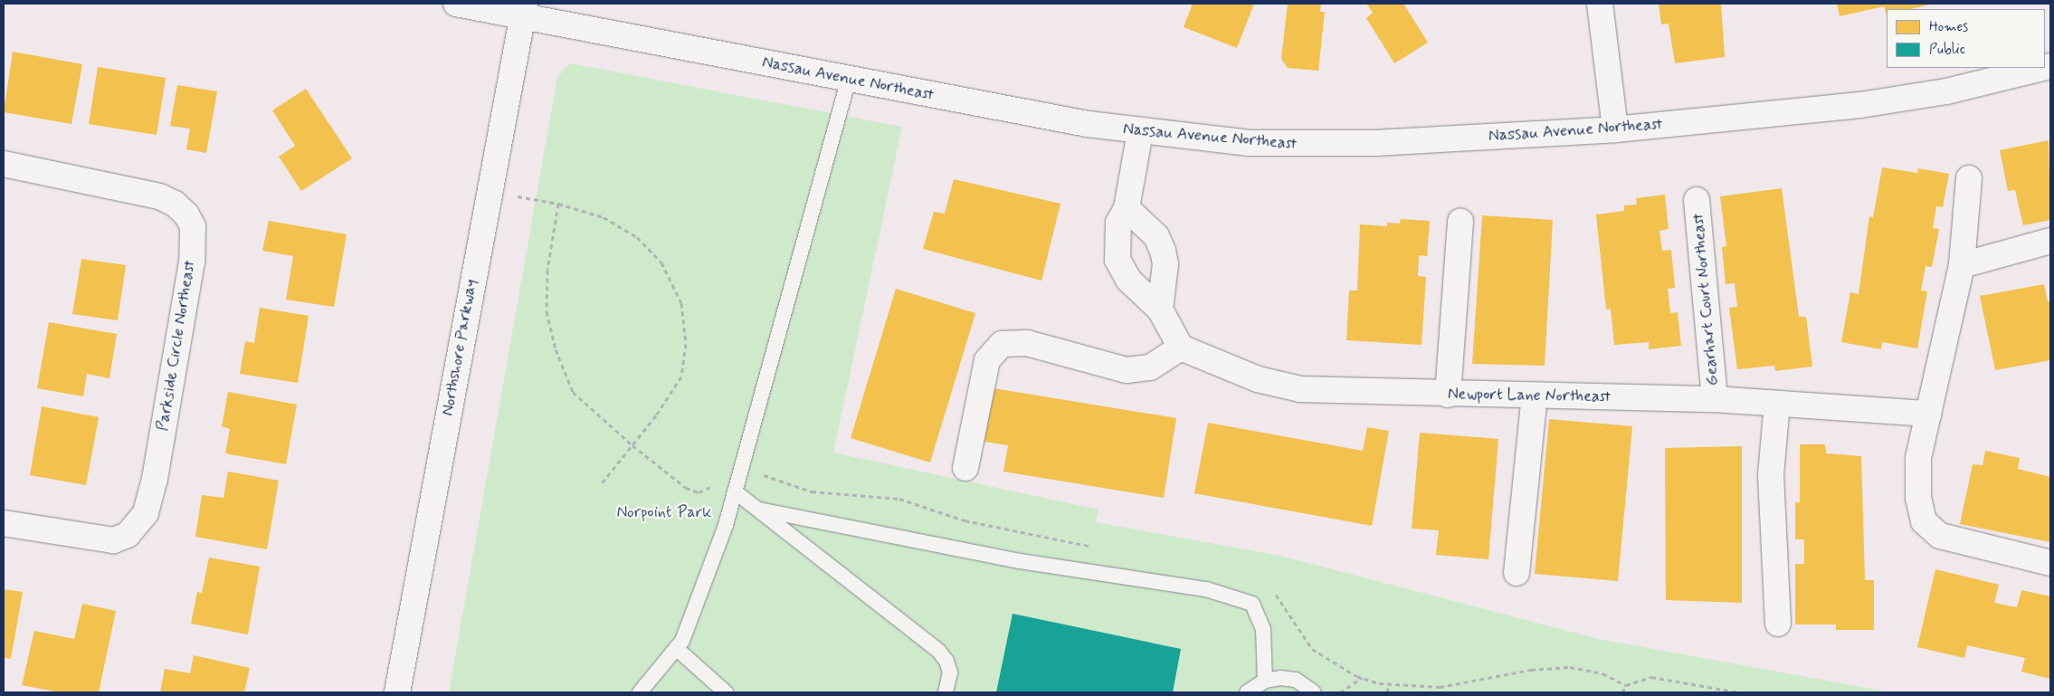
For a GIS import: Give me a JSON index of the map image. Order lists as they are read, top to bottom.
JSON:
{
  "streets": {
    "street": [
      "Nassau Avenue Northeast",
      "Gearhart Court Northeast",
      "Parkside Circle Northeast",
      "Northshore Parkway",
      "Newport Lane Northeast"
    ]
  },
  "crossings": [
    ["Nassau Avenue Northeast", "Northshore Parkway"],
    ["Gearhart Court Northeast", "Newport Lane Northeast"]
  ],
  "parks": ["Norpoint Park"],
  "legend": ["Homes", "Public"]
}
